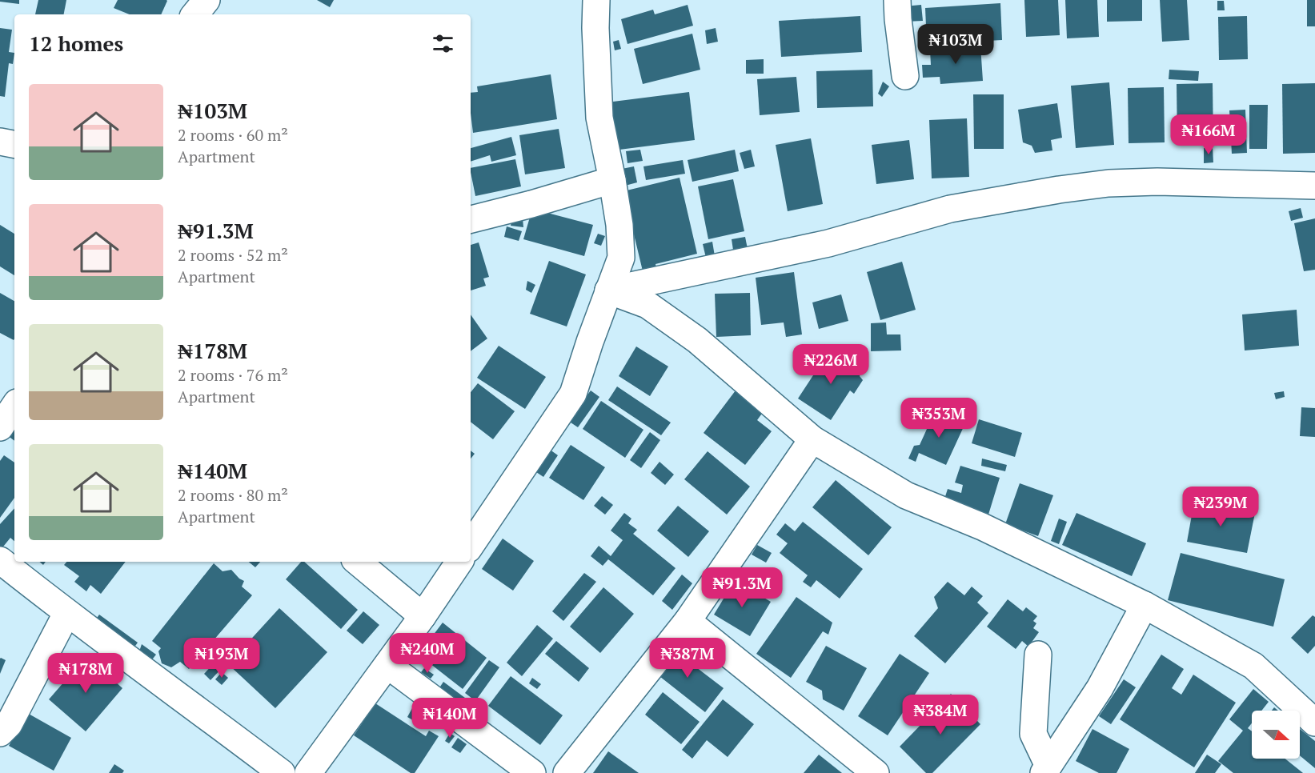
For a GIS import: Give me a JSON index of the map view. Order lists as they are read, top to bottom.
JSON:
{
  "north": "right",
  "page": {
    "heading": "12 homes",
    "price": [
      "₦103M",
      "₦166M",
      "₦226M",
      "₦353M",
      "₦239M",
      "₦91.3M",
      "₦240M",
      "₦193M",
      "₦387M",
      "₦178M",
      "₦384M",
      "₦140M"
    ],
    "list": [
      {
        "name": "₦103M",
        "note": "2 rooms · 60 m² · Apartment"
      },
      {
        "name": "₦91.3M",
        "note": "2 rooms · 52 m² · Apartment"
      },
      {
        "name": "₦178M",
        "note": "2 rooms · 76 m² · Apartment"
      },
      {
        "name": "₦140M",
        "note": "2 rooms · 80 m² · Apartment"
      }
    ]
  }
}
